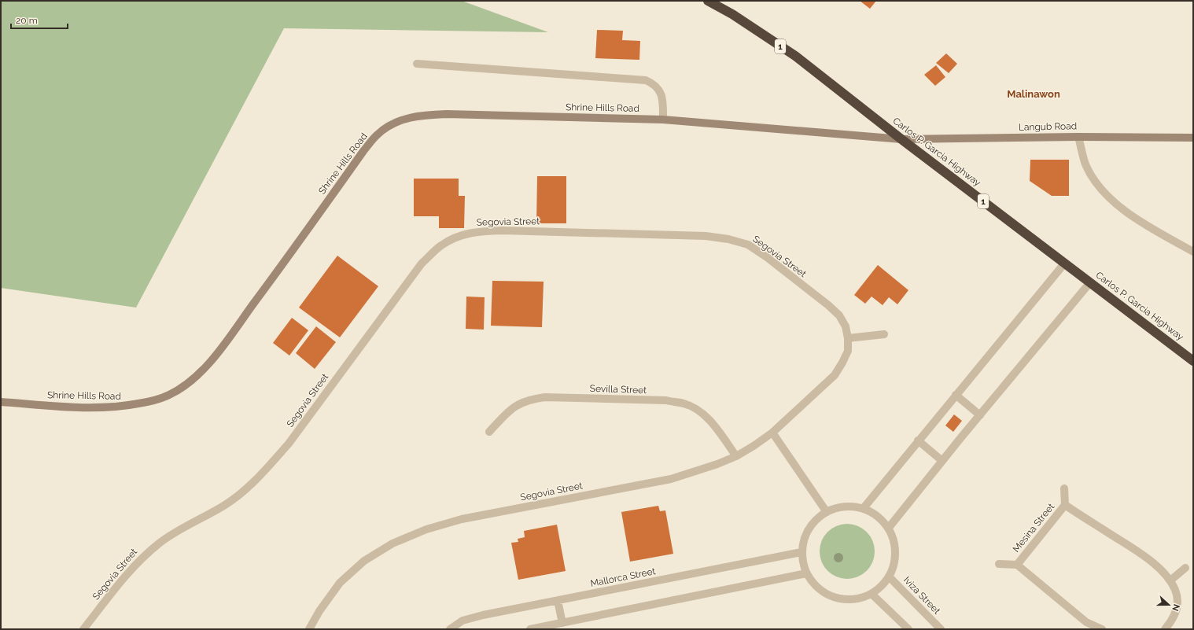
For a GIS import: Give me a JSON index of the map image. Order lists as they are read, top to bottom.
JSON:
{
  "streets": {
    "highway": ["1", "Carlos P. Garcia Highway"],
    "street": [
      "Shrine Hills Road",
      "Langub Road",
      "Segovia Street",
      "Sevilla Street",
      "Mesina Street",
      "Mallorca Street",
      "Iviza Street"
    ]
  },
  "crossings": [
    ["Shrine Hills Road", "Langub Road"],
    ["Shrine Hills Road", "Carlos P. Garcia Highway"],
    ["Langub Road", "Carlos P. Garcia Highway"],
    ["Segovia Street", "Sevilla Street"],
    ["Mallorca Street", "Iviza Street"]
  ],
  "districts": ["Malinawon"],
  "scale_bar": "20 m",
  "north": "right"
}
